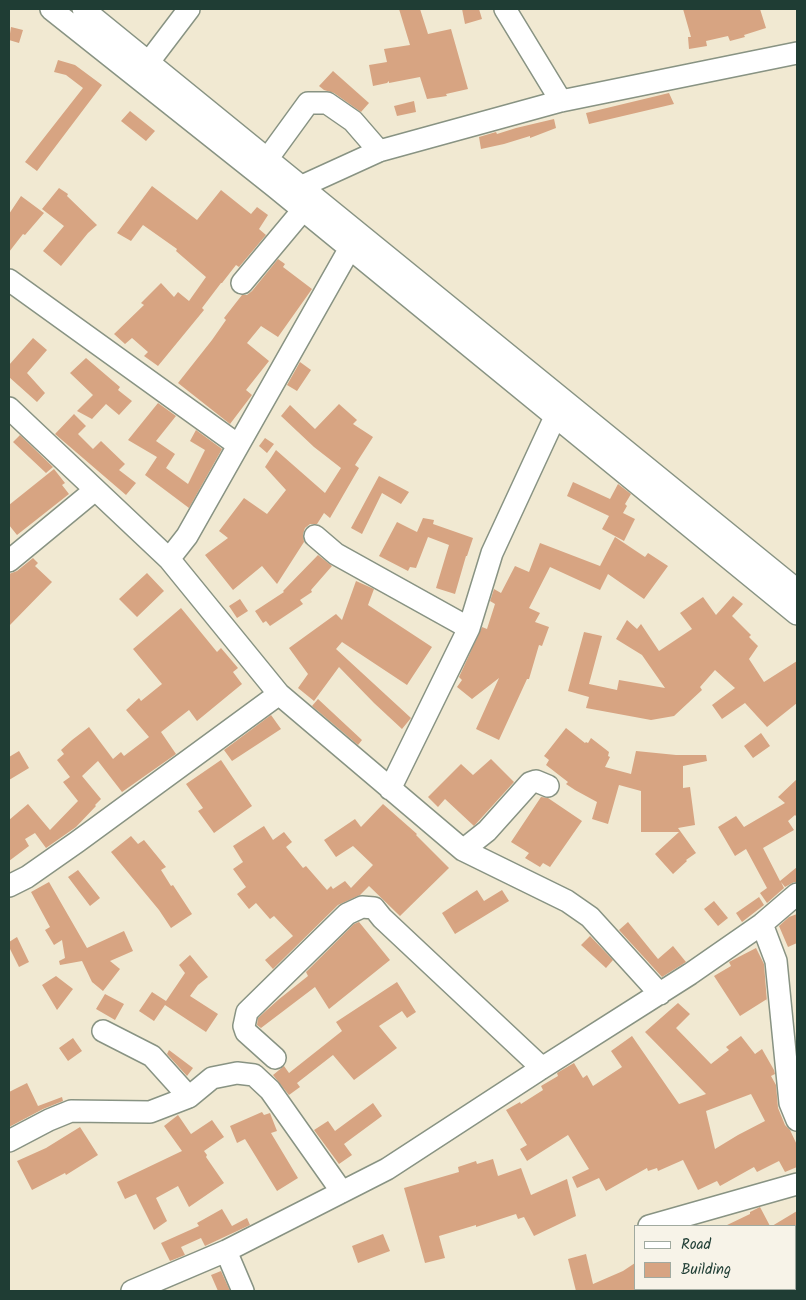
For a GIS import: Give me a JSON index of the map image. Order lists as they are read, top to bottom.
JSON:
{
  "legend": ["Road", "Building"]
}
